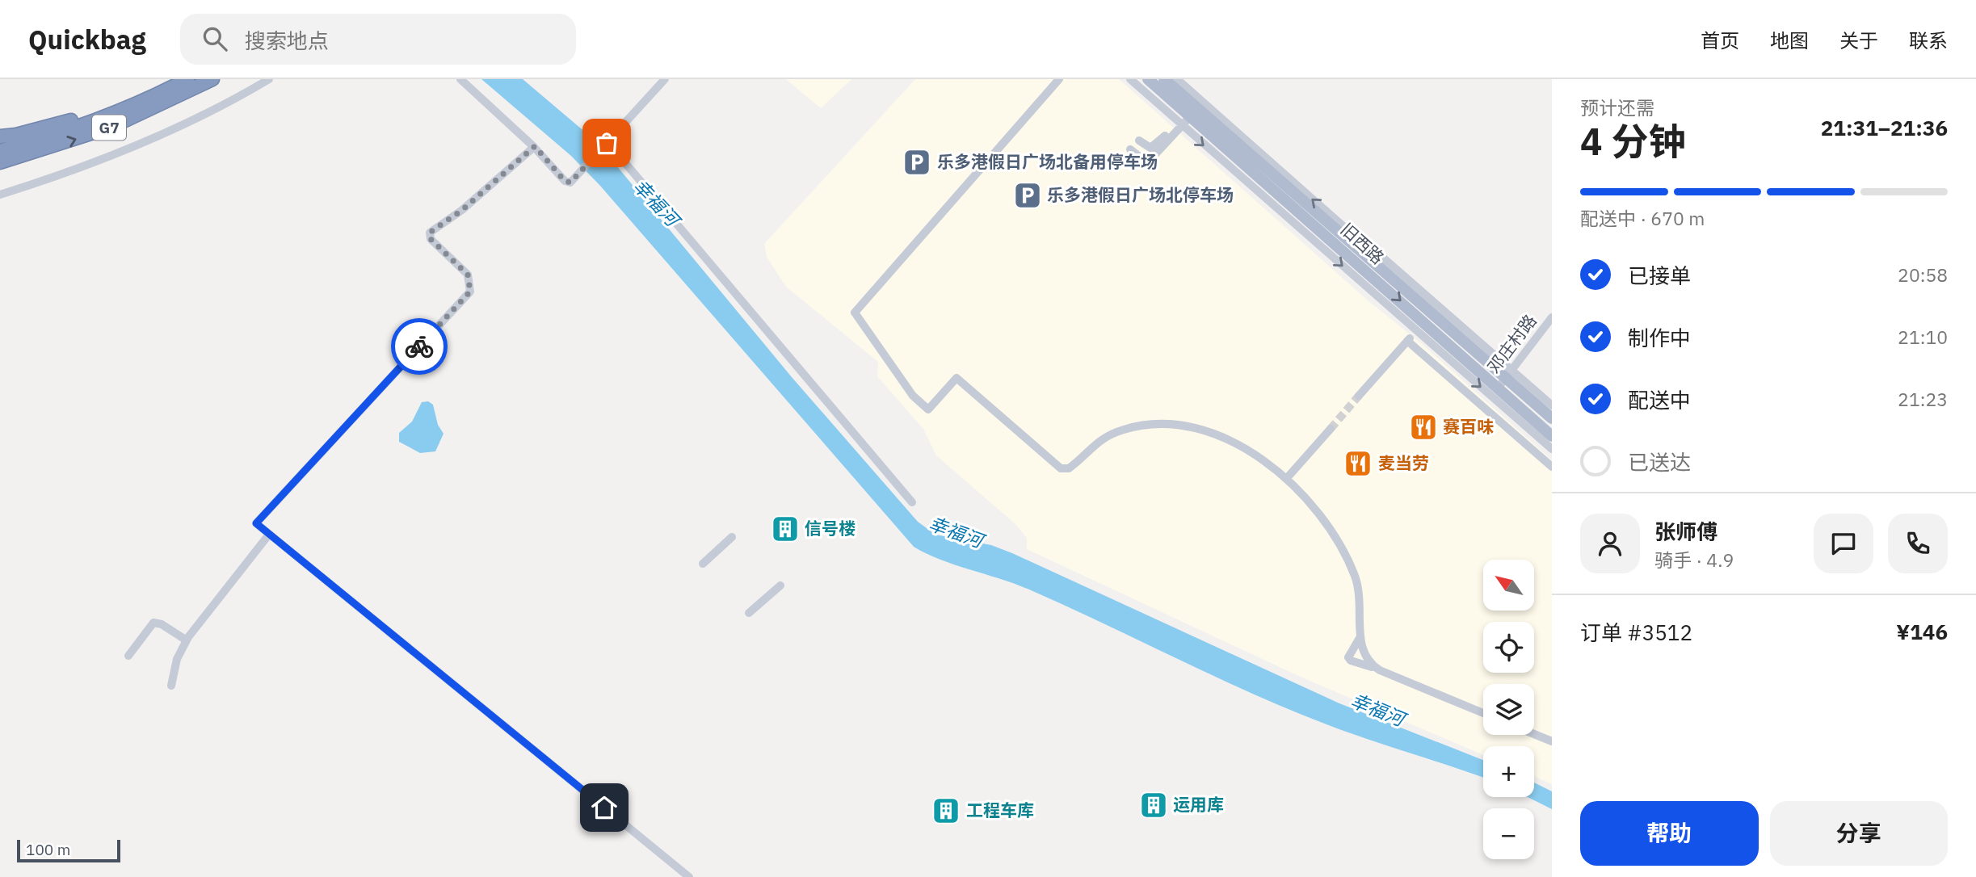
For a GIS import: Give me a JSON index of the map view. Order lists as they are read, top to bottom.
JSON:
{
  "streets": {
    "highway": ["G7"],
    "main road": ["旧西路"],
    "street": ["邓庄村路"]
  },
  "crossings": [
    ["旧西路", "邓庄村路"]
  ],
  "water": ["幸福河"],
  "places": {
    "parking": ["乐多港假日广场北备用停车场", "乐多港假日广场北停车场"],
    "restaurant": ["赛百味", "麦当劳"],
    "building": ["信号楼", "运用库", "工程车库"]
  },
  "scale_bar": "100 m",
  "north": "top left",
  "page": {
    "header": "Quickbag",
    "search": "搜索地点",
    "nav": [
      "首页",
      "地图",
      "关于",
      "联系"
    ],
    "heading": ["4 分钟", "预计还需", "21:31–21:36"],
    "panel": [
      "张师傅",
      "骑手 · 4.9",
      "订单 #3512",
      "¥146"
    ],
    "bar": "配送中 · 670 m",
    "list": [
      ["已接单", "20:58"],
      ["制作中", "21:10"],
      ["配送中", "21:23"],
      "已送达"
    ],
    "map_buttons": ["+", "−"],
    "buttons": ["帮助", "分享"],
    "scale": "100 m"
  }
}
